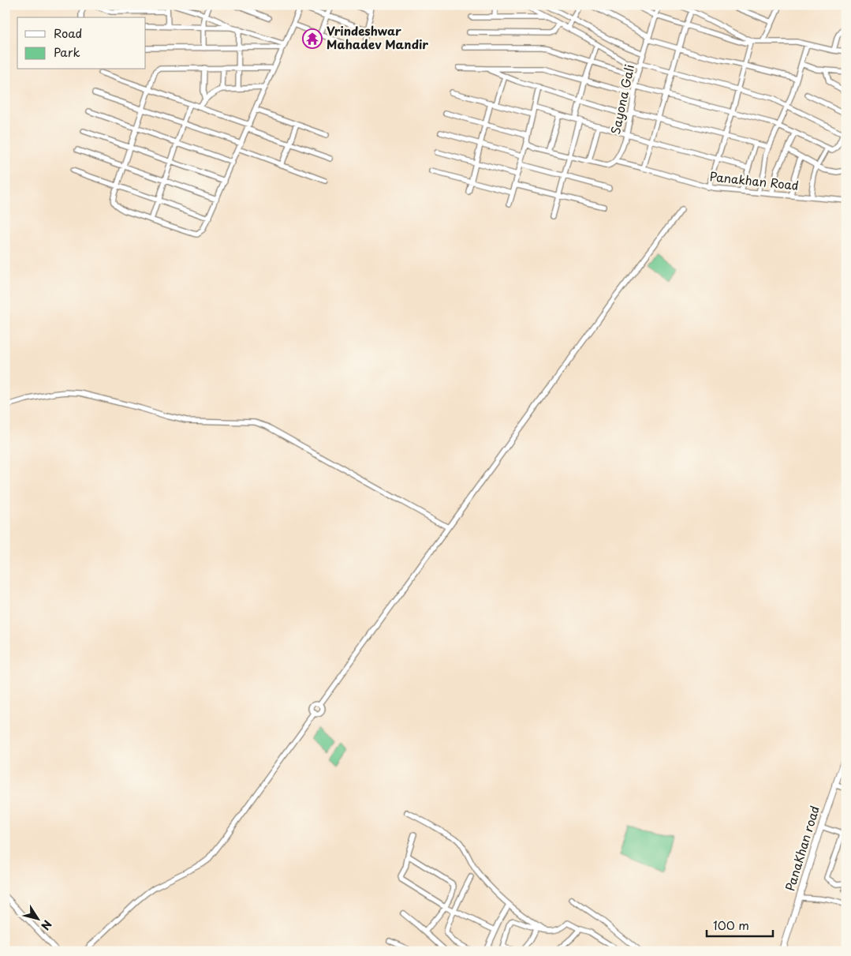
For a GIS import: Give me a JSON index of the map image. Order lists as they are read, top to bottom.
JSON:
{
  "streets": {
    "street": ["Sayona Gali", "Panakhan Road", "PanaKhan road"]
  },
  "crossings": [
    ["Sayona Gali", "Panakhan Road"]
  ],
  "places": {
    "temple": ["Vrindeshwar Mahadev Mandir"]
  },
  "legend": ["Road", "Park"],
  "scale_bar": "100 m",
  "north": "bottom right"
}
